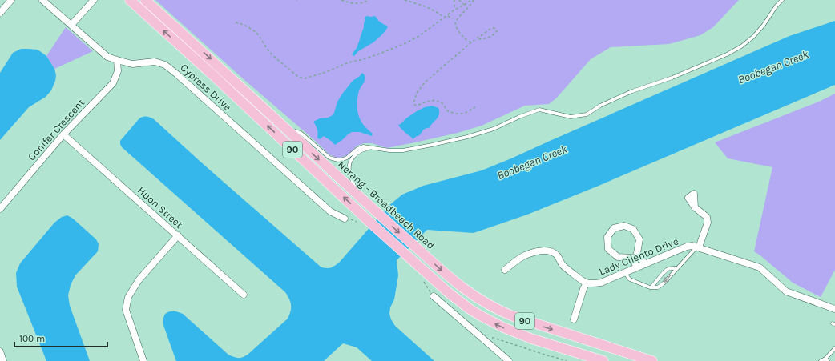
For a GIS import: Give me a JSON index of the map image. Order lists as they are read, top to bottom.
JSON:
{
  "streets": {
    "main road": ["90", "Nerang - Broadbeach Road"],
    "street": [
      "Cypress Drive",
      "Conifer Crescent",
      "Huon Street",
      "Lady Cilento Drive"
    ]
  },
  "crossings": [
    ["Cypress Drive", "Conifer Crescent"],
    ["Conifer Crescent", "Huon Street"]
  ],
  "water": ["Boobegan Creek"],
  "scale_bar": "100 m"
}
